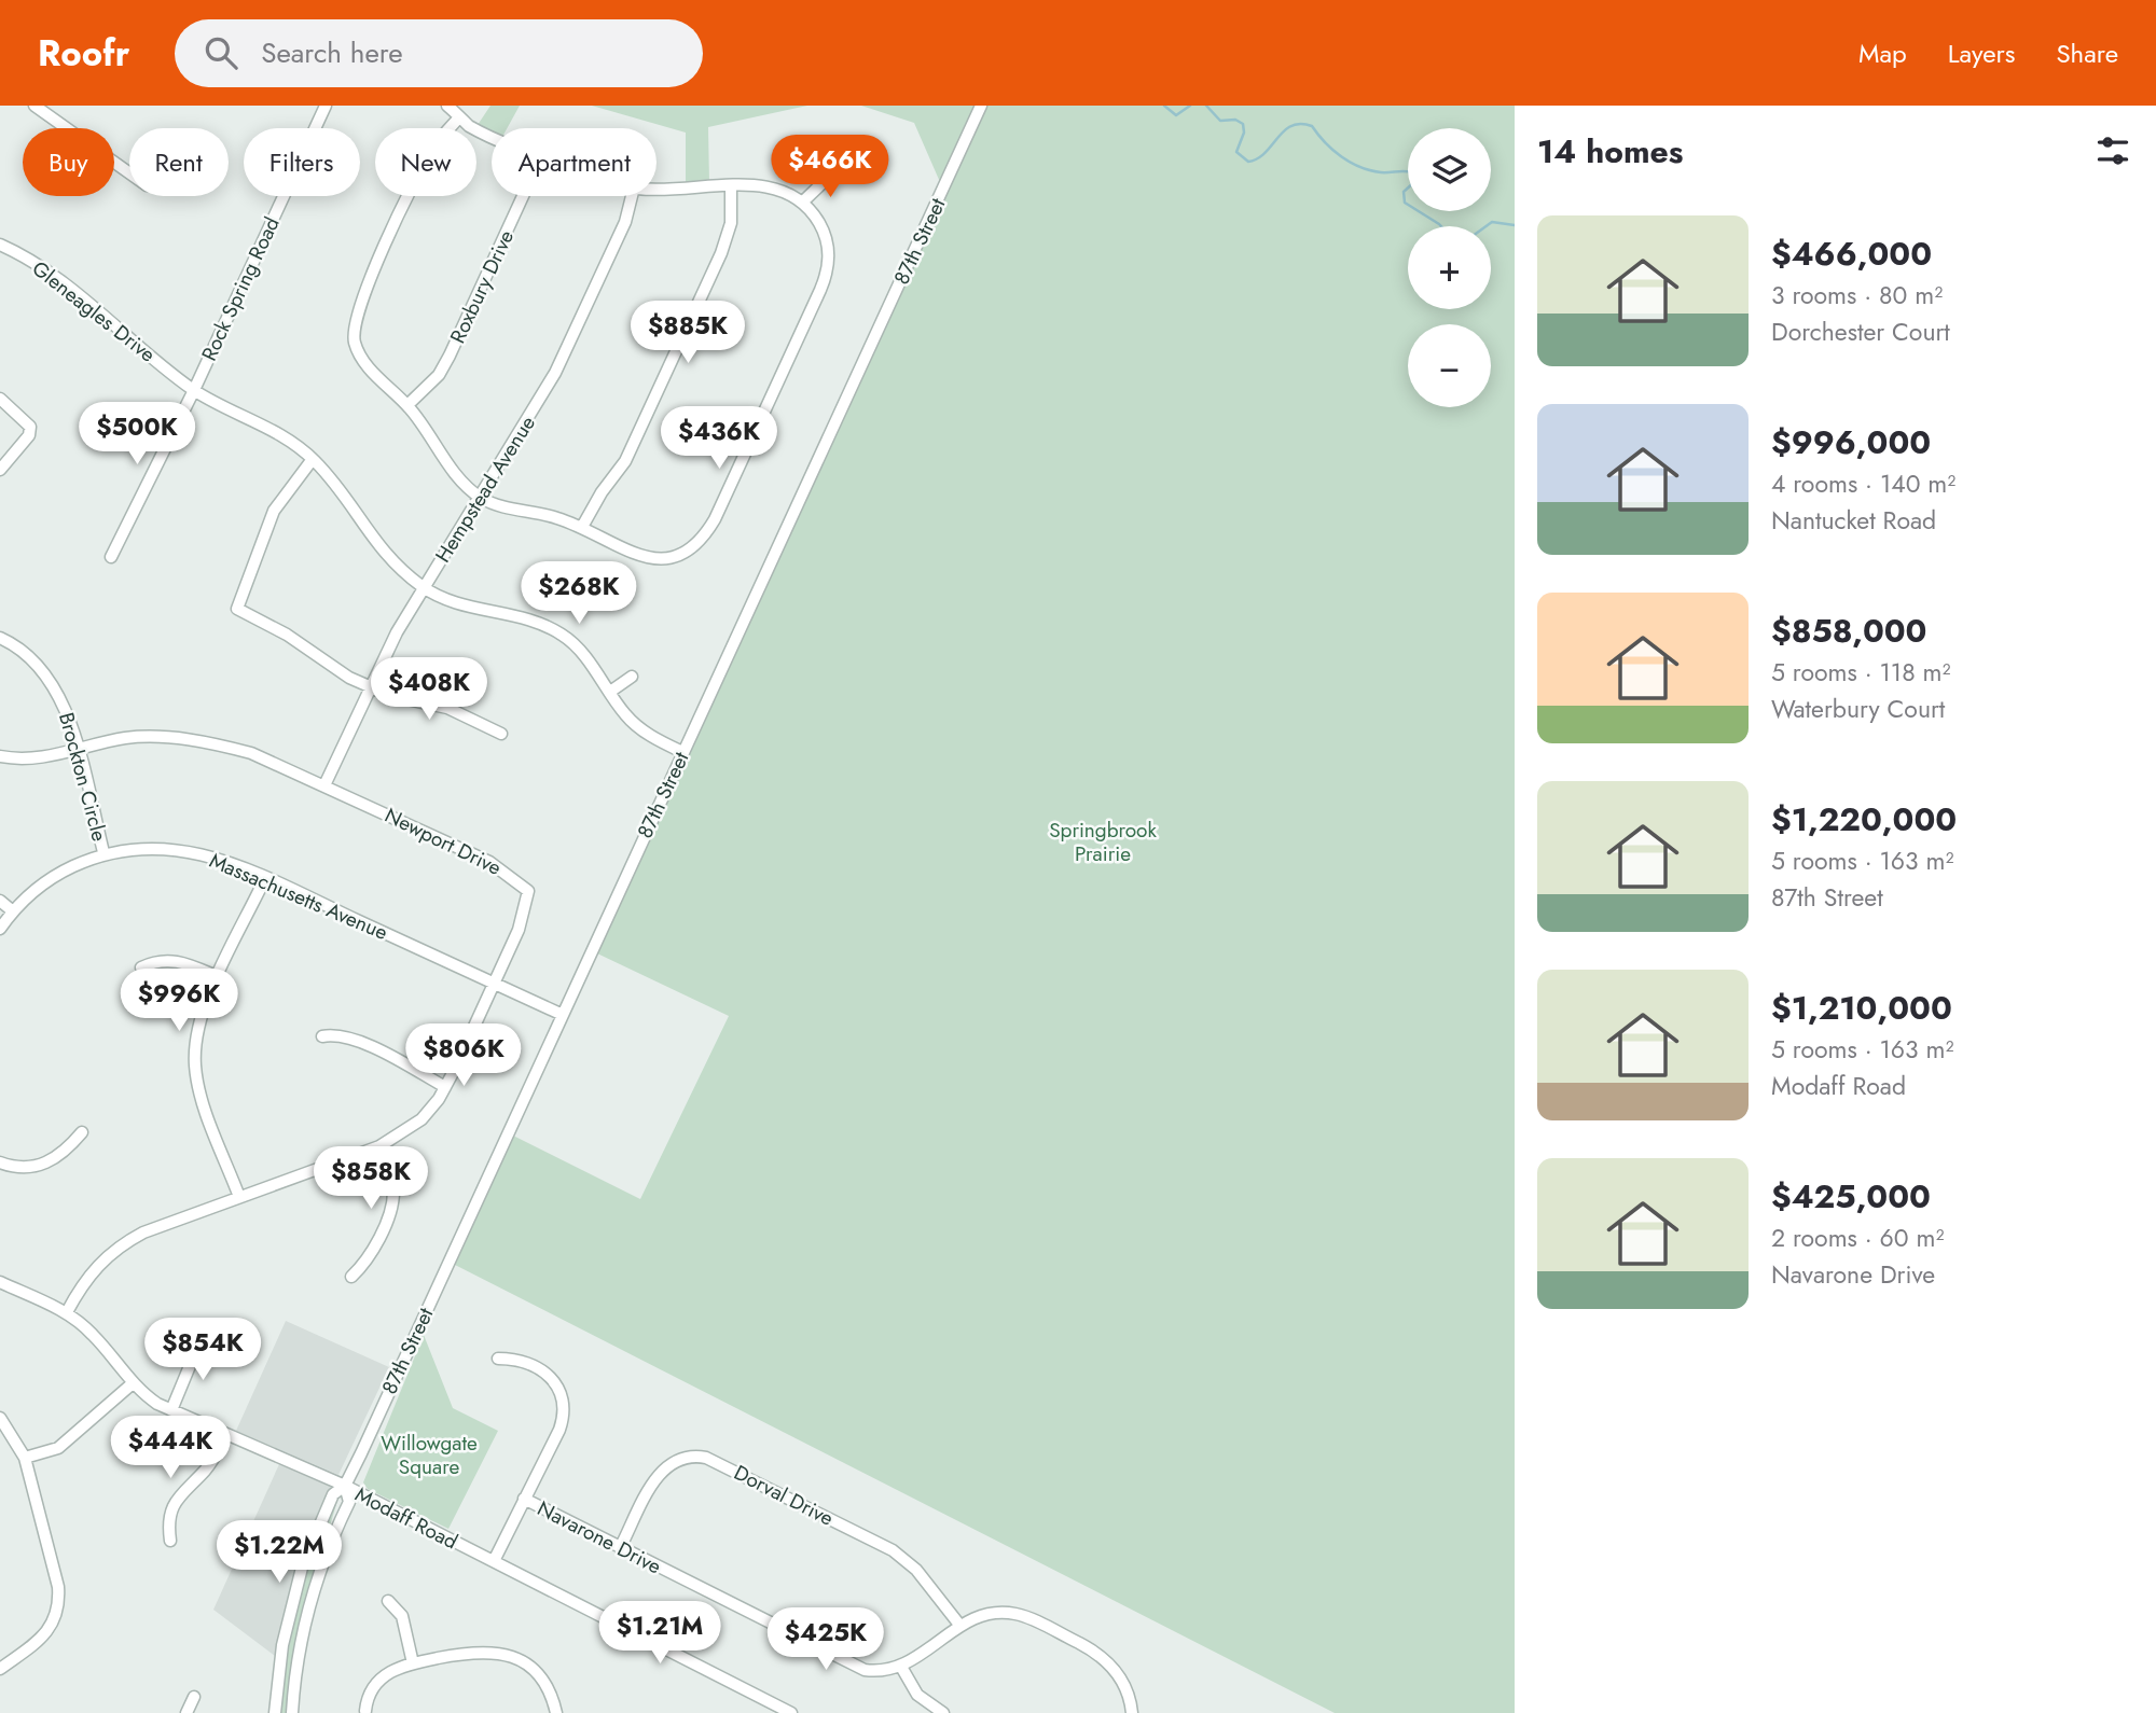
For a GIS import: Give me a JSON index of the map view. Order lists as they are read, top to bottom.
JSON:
{
  "streets": {
    "street": [
      "87th Street",
      "Roxbury Drive",
      "Rock Spring Road",
      "Gleneagles Drive",
      "Hempstead Avenue",
      "Brockton Circle",
      "Newport Drive",
      "Massachusetts Avenue",
      "Dorval Drive",
      "Modaff Road",
      "Navarone Drive"
    ]
  },
  "crossings": [
    ["87th Street", "Gleneagles Drive"],
    ["87th Street", "Massachusetts Avenue"],
    ["87th Street", "Modaff Road"],
    ["Rock Spring Road", "Gleneagles Drive"],
    ["Gleneagles Drive", "Hempstead Avenue"],
    ["Hempstead Avenue", "Newport Drive"],
    ["Brockton Circle", "Newport Drive"],
    ["Brockton Circle", "Massachusetts Avenue"],
    ["Newport Drive", "Massachusetts Avenue"],
    ["Newport Drive", "Modaff Road"],
    ["Dorval Drive", "Navarone Drive"]
  ],
  "parks": ["Springbrook Prairie", "Willowgate Square"],
  "page": {
    "header": "Roofr",
    "search": "Search here",
    "nav": ["Map", "Layers", "Share"],
    "heading": "14 homes",
    "map_buttons": ["+", "−"],
    "chip": [
      "Buy",
      "Rent",
      "Filters",
      "New",
      "Apartment"
    ],
    "price": [
      "$466K",
      "$885K",
      "$500K",
      "$436K",
      "$268K",
      "$408K",
      "$996K",
      "$806K",
      "$858K",
      "$854K",
      "$444K",
      "$1.22M",
      "$1.21M",
      "$425K"
    ],
    "list": [
      {
        "name": "$466,000",
        "note": "3 rooms · 80 m² · Dorchester Court"
      },
      {
        "name": "$996,000",
        "note": "4 rooms · 140 m² · Nantucket Road"
      },
      {
        "name": "$858,000",
        "note": "5 rooms · 118 m² · Waterbury Court"
      },
      {
        "name": "$1,220,000",
        "note": "5 rooms · 163 m² · 87th Street"
      },
      {
        "name": "$1,210,000",
        "note": "5 rooms · 163 m² · Modaff Road"
      },
      {
        "name": "$425,000",
        "note": "2 rooms · 60 m² · Navarone Drive"
      }
    ]
  }
}
